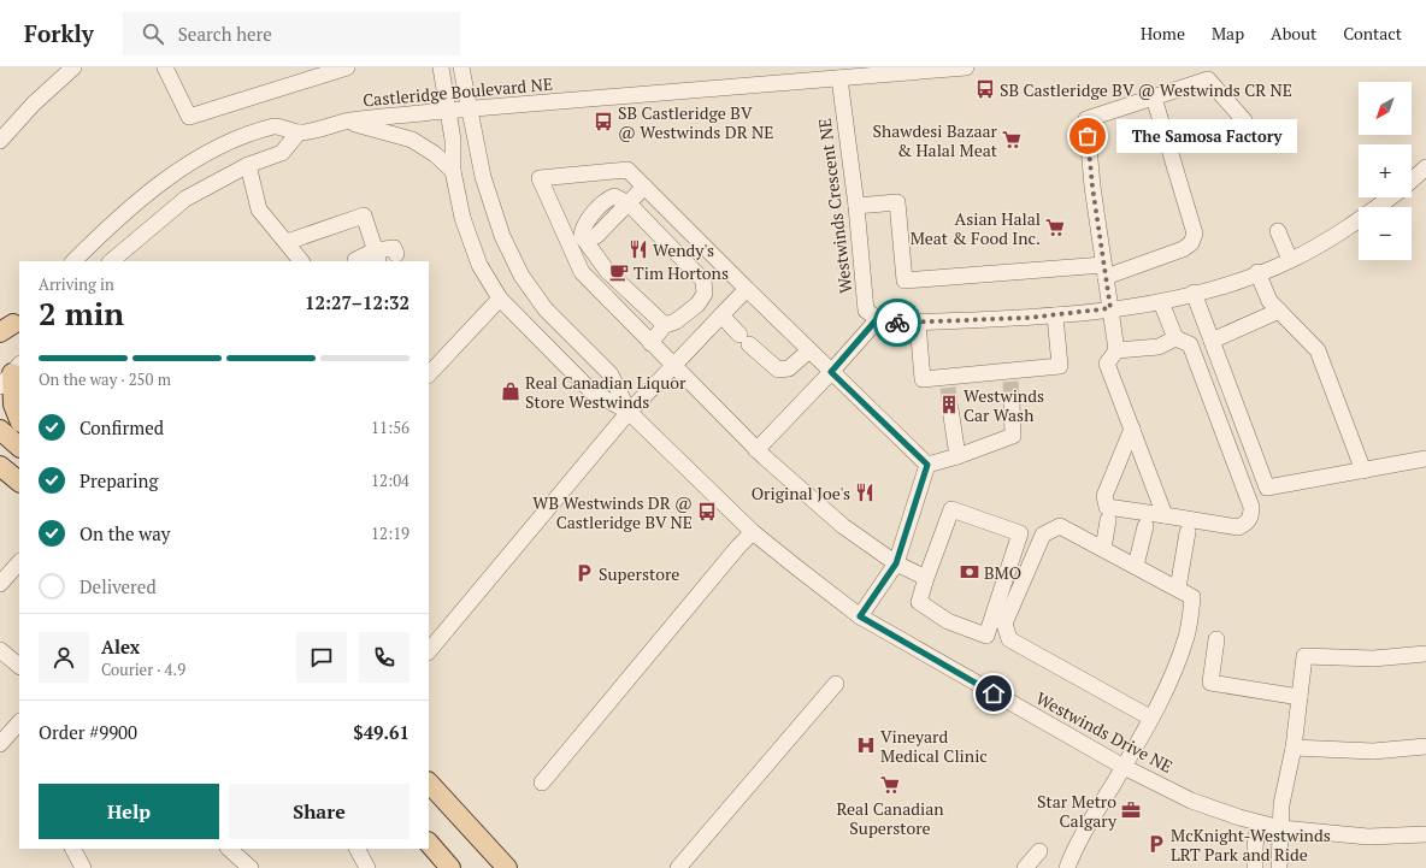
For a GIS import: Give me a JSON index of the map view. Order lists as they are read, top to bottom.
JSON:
{
  "streets": {
    "street": ["Castleridge Boulevard NE", "Westwinds Crescent NE", "Westwinds Drive NE"]
  },
  "crossings": [
    ["Castleridge Boulevard NE", "Westwinds Crescent NE"],
    ["Castleridge Boulevard NE", "Westwinds Drive NE"]
  ],
  "places": {
    "bus stop": ["SB Castleridge BV @ Westwinds CR NE", "SB Castleridge BV @ Westwinds DR NE", "WB Westwinds DR @ Castleridge BV NE"],
    "other": ["The Samosa Factory"],
    "supermarket": ["Shawdesi Bazaar & Halal Meat", "Asian Halal Meat & Food Inc.", "Real Canadian Superstore"],
    "restaurant": ["Wendy's", "Original Joe's"],
    "cafe": ["Tim Hortons"],
    "shop": ["Real Canadian Liquor Store Westwinds"],
    "building": ["Westwinds Car Wash"],
    "bank": ["BMO"],
    "parking": ["Superstore", "McKnight-Westwinds LRT Park and Ride"],
    "hospital": ["Vineyard Medical Clinic"],
    "office": ["Star Metro Calgary"]
  },
  "north": "bottom left",
  "page": {
    "header": "Forkly",
    "search": "Search here",
    "nav": [
      "Home",
      "Map",
      "About",
      "Contact"
    ],
    "map_buttons": ["+", "−"],
    "bubble": "The Samosa Factory",
    "heading": ["2 min", "Arriving in", "12:27–12:32"],
    "panel": [
      "Alex",
      "Courier · 4.9",
      "Order #9900",
      "$49.61"
    ],
    "bar": "On the way · 250 m",
    "list": [
      ["Confirmed", "11:56"],
      ["Preparing", "12:04"],
      ["On the way", "12:19"],
      "Delivered"
    ],
    "buttons": ["Help", "Share"]
  }
}
